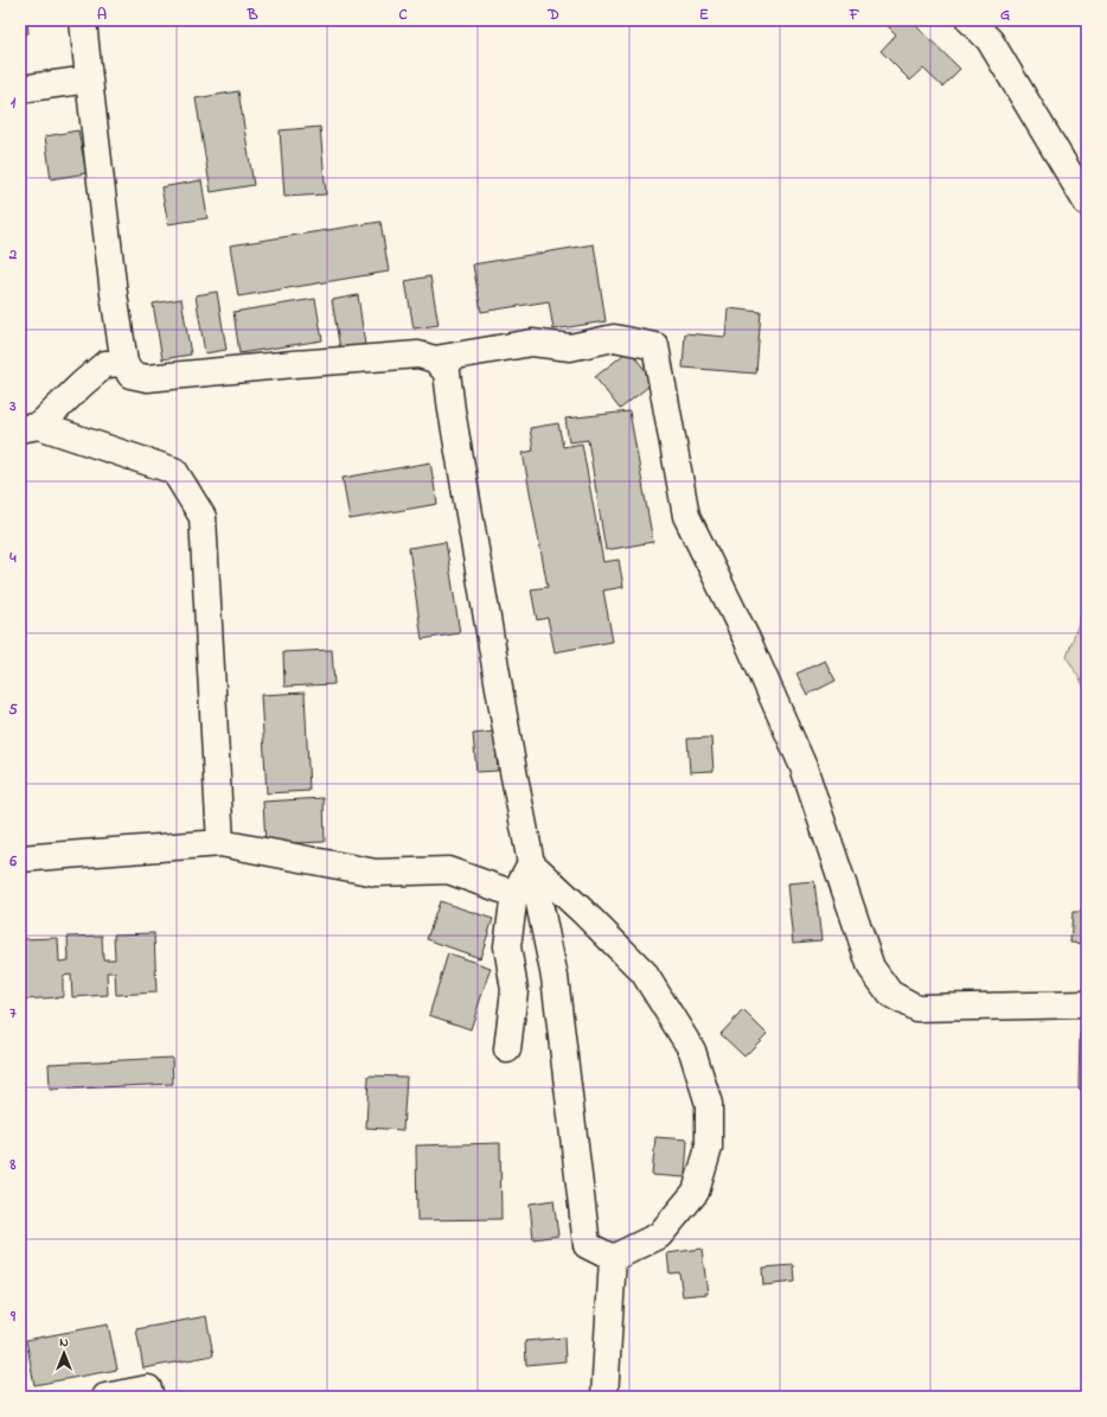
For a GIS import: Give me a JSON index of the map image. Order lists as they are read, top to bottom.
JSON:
{
  "north": "top",
  "grid": {
    "columns": [
      "A",
      "B",
      "C",
      "D",
      "E",
      "F",
      "G"
    ],
    "rows": [
      "1",
      "2",
      "3",
      "4",
      "5",
      "6",
      "7",
      "8",
      "9"
    ]
  }
}
